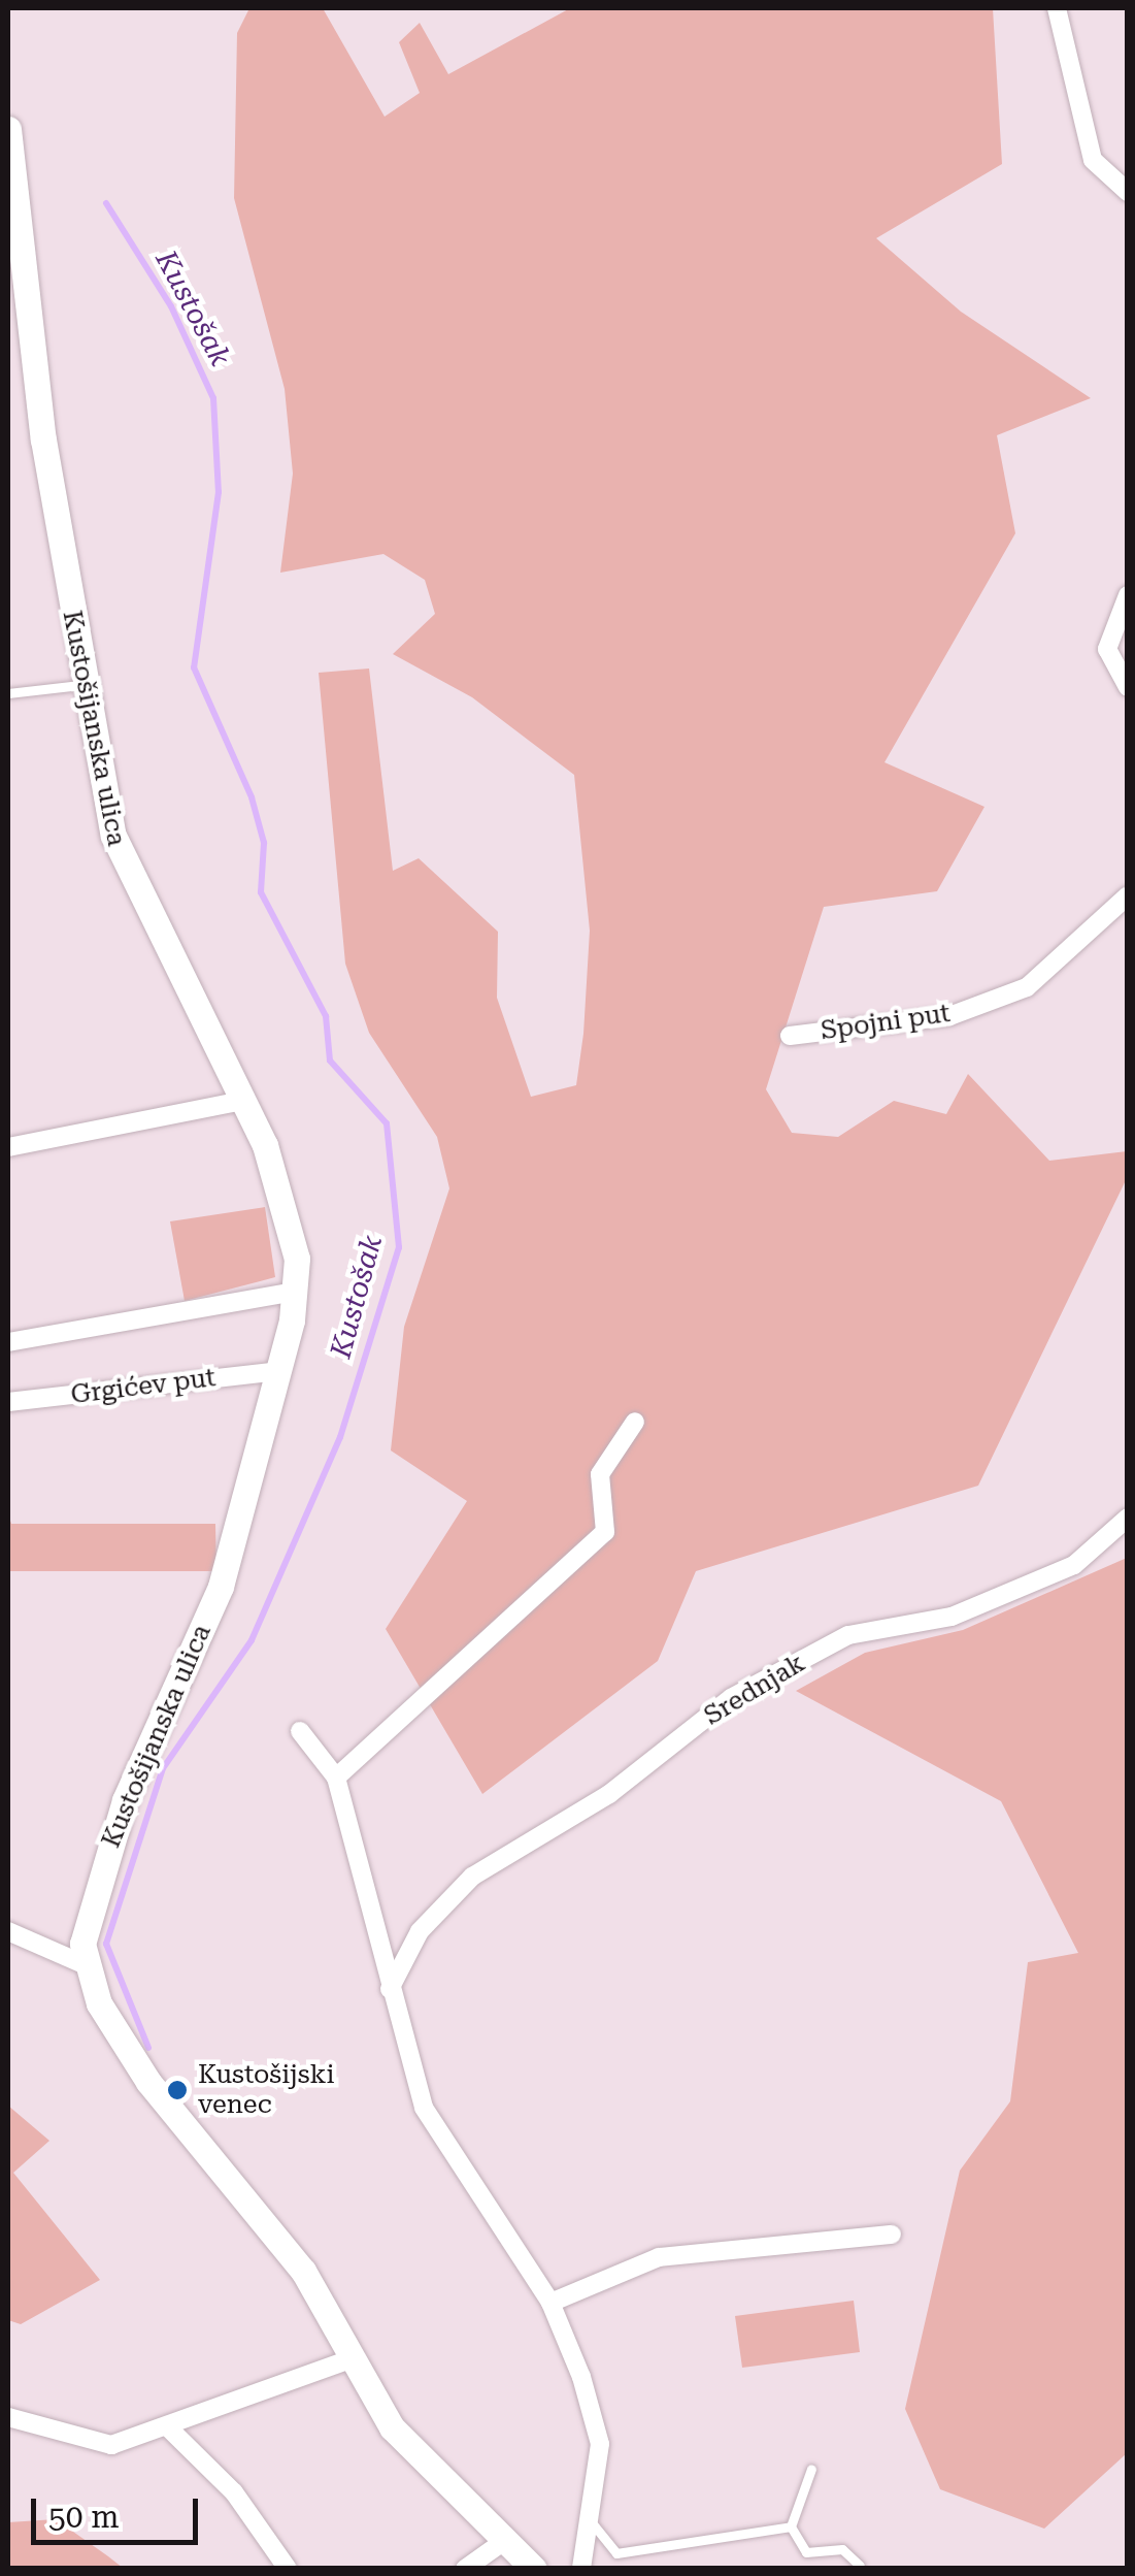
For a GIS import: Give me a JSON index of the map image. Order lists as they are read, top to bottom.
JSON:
{
  "streets": {
    "street": [
      "Kustošijanska ulica",
      "Spojni put",
      "Grgićev put",
      "Srednjak"
    ]
  },
  "crossings": [
    ["Kustošijanska ulica", "Grgićev put"]
  ],
  "water": ["Kustošak"],
  "places": ["Kustošijski venec"],
  "scale_bar": "50 m"
}
